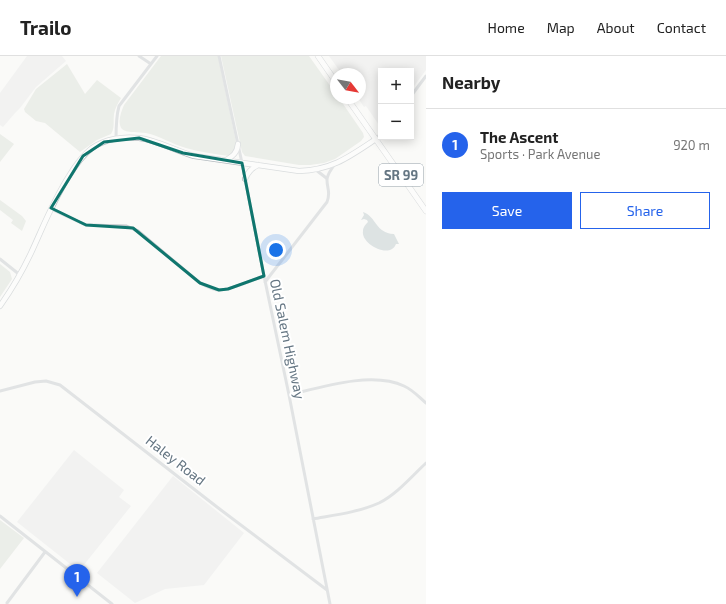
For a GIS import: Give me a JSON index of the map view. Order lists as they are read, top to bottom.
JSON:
{
  "streets": {
    "main road": ["SR 99"],
    "street": ["Old Salem Highway", "Haley Road"]
  },
  "crossings": [
    ["Old Salem Highway", "Haley Road"]
  ],
  "north": "bottom right",
  "page": {
    "header": "Trailo",
    "nav": [
      "Home",
      "Map",
      "About",
      "Contact"
    ],
    "heading": "Nearby",
    "map_buttons": ["+", "−"],
    "list": [
      {
        "mark": "1",
        "name": "The Ascent",
        "note": "Sports · Park Avenue",
        "value": "920 m"
      }
    ],
    "buttons": ["Save", "Share"],
    "pins": "1"
  }
}
